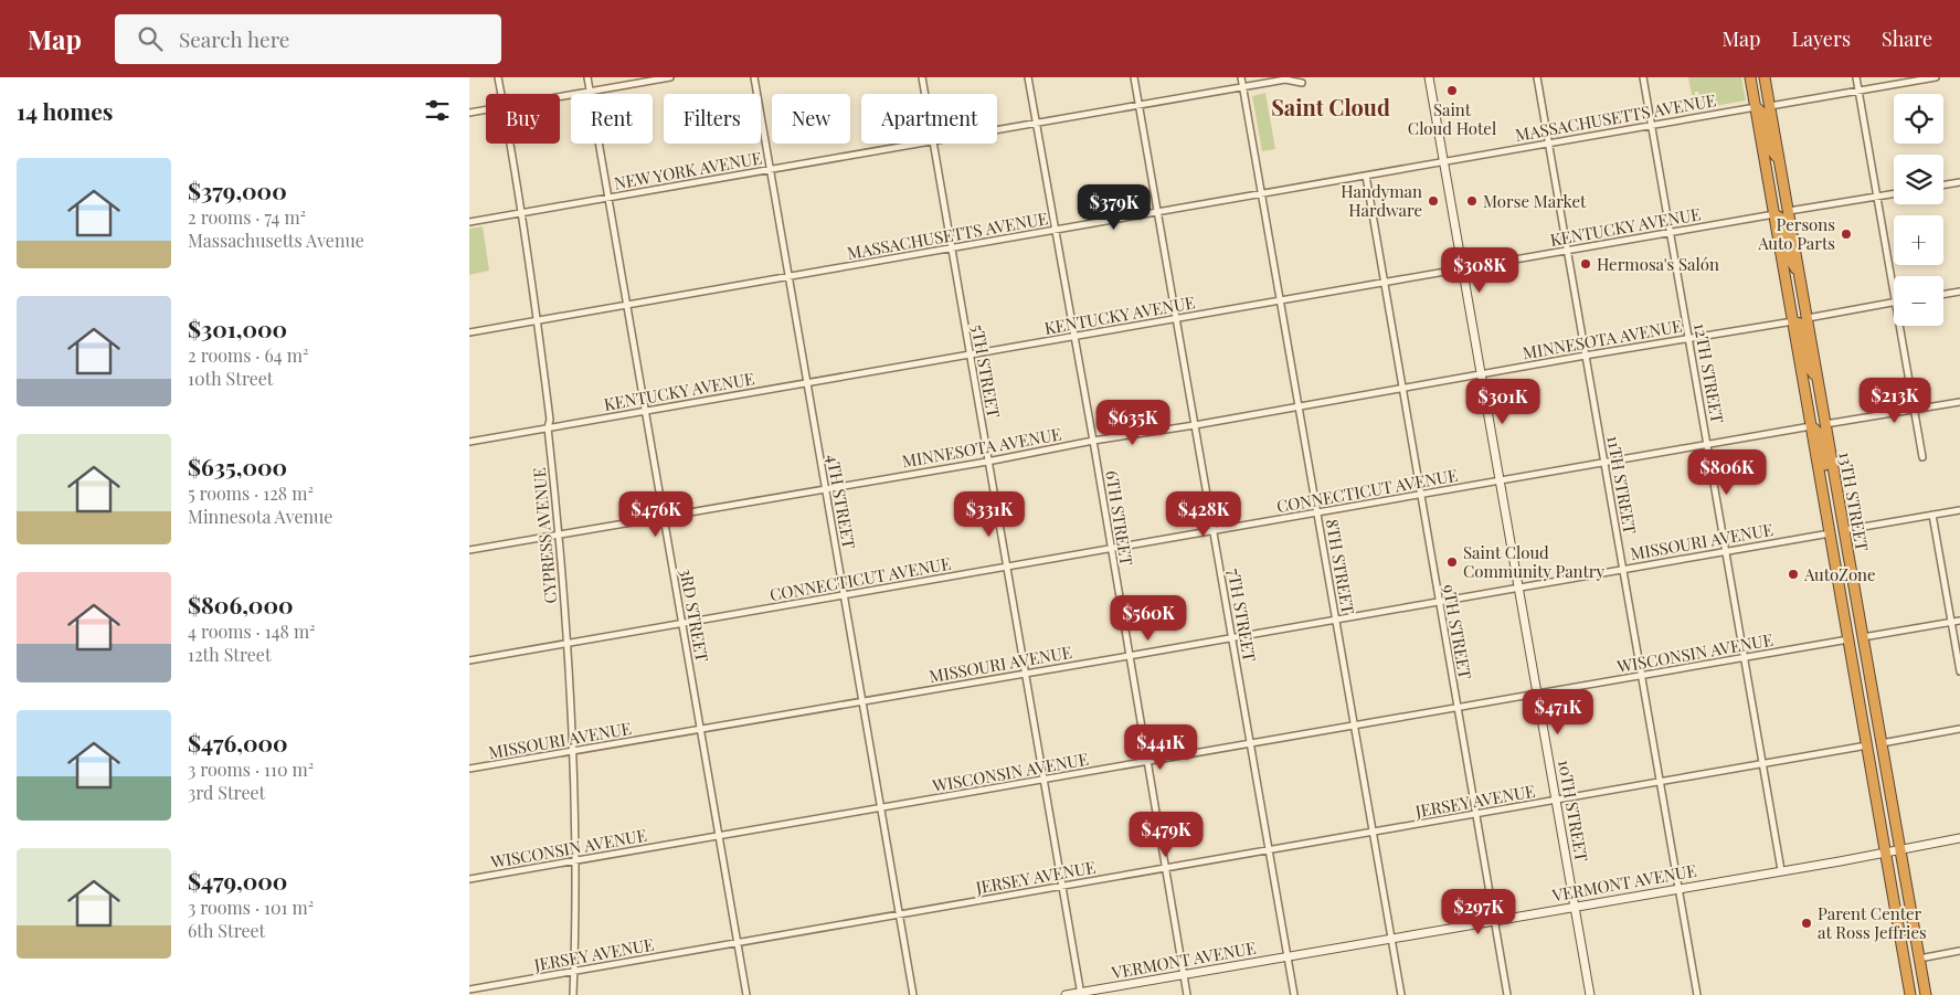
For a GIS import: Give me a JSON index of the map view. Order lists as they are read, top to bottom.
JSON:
{
  "streets": {
    "highway": ["13TH STREET"],
    "street": [
      "MASSACHUSETTS AVENUE",
      "NEW YORK AVENUE",
      "KENTUCKY AVENUE",
      "MINNESOTA AVENUE",
      "5TH STREET",
      "12TH STREET",
      "11TH STREET",
      "CONNECTICUT AVENUE",
      "4TH STREET",
      "6TH STREET",
      "CYPRESS AVENUE",
      "MISSOURI AVENUE",
      "8TH STREET",
      "3RD STREET",
      "7TH STREET",
      "9TH STREET",
      "WISCONSIN AVENUE",
      "JERSEY AVENUE",
      "10TH STREET",
      "VERMONT AVENUE"
    ]
  },
  "crossings": [
    ["MASSACHUSETTS AVENUE", "5TH STREET"],
    ["MASSACHUSETTS AVENUE", "12TH STREET"],
    ["MASSACHUSETTS AVENUE", "11TH STREET"],
    ["MASSACHUSETTS AVENUE", "4TH STREET"],
    ["MASSACHUSETTS AVENUE", "13TH STREET"],
    ["MASSACHUSETTS AVENUE", "6TH STREET"],
    ["MASSACHUSETTS AVENUE", "CYPRESS AVENUE"],
    ["MASSACHUSETTS AVENUE", "8TH STREET"],
    ["MASSACHUSETTS AVENUE", "3RD STREET"],
    ["MASSACHUSETTS AVENUE", "7TH STREET"],
    ["MASSACHUSETTS AVENUE", "9TH STREET"],
    ["MASSACHUSETTS AVENUE", "10TH STREET"],
    ["NEW YORK AVENUE", "4TH STREET"],
    ["NEW YORK AVENUE", "6TH STREET"],
    ["NEW YORK AVENUE", "CYPRESS AVENUE"],
    ["NEW YORK AVENUE", "8TH STREET"],
    ["NEW YORK AVENUE", "3RD STREET"],
    ["NEW YORK AVENUE", "7TH STREET"],
    ["KENTUCKY AVENUE", "5TH STREET"],
    ["KENTUCKY AVENUE", "12TH STREET"],
    ["KENTUCKY AVENUE", "11TH STREET"],
    ["KENTUCKY AVENUE", "4TH STREET"],
    ["KENTUCKY AVENUE", "13TH STREET"],
    ["KENTUCKY AVENUE", "6TH STREET"],
    ["KENTUCKY AVENUE", "CYPRESS AVENUE"],
    ["KENTUCKY AVENUE", "8TH STREET"],
    ["KENTUCKY AVENUE", "3RD STREET"],
    ["KENTUCKY AVENUE", "7TH STREET"],
    ["KENTUCKY AVENUE", "9TH STREET"],
    ["KENTUCKY AVENUE", "10TH STREET"],
    ["MINNESOTA AVENUE", "5TH STREET"],
    ["MINNESOTA AVENUE", "12TH STREET"],
    ["MINNESOTA AVENUE", "11TH STREET"],
    ["MINNESOTA AVENUE", "4TH STREET"],
    ["MINNESOTA AVENUE", "13TH STREET"],
    ["MINNESOTA AVENUE", "6TH STREET"],
    ["MINNESOTA AVENUE", "CYPRESS AVENUE"],
    ["MINNESOTA AVENUE", "8TH STREET"],
    ["MINNESOTA AVENUE", "3RD STREET"],
    ["MINNESOTA AVENUE", "7TH STREET"],
    ["MINNESOTA AVENUE", "9TH STREET"],
    ["MINNESOTA AVENUE", "10TH STREET"],
    ["5TH STREET", "CONNECTICUT AVENUE"],
    ["5TH STREET", "MISSOURI AVENUE"],
    ["5TH STREET", "WISCONSIN AVENUE"],
    ["5TH STREET", "JERSEY AVENUE"],
    ["5TH STREET", "VERMONT AVENUE"],
    ["12TH STREET", "CONNECTICUT AVENUE"],
    ["12TH STREET", "MISSOURI AVENUE"],
    ["12TH STREET", "WISCONSIN AVENUE"],
    ["12TH STREET", "JERSEY AVENUE"],
    ["12TH STREET", "VERMONT AVENUE"],
    ["11TH STREET", "CONNECTICUT AVENUE"],
    ["11TH STREET", "MISSOURI AVENUE"],
    ["11TH STREET", "WISCONSIN AVENUE"],
    ["11TH STREET", "JERSEY AVENUE"],
    ["11TH STREET", "VERMONT AVENUE"],
    ["CONNECTICUT AVENUE", "4TH STREET"],
    ["CONNECTICUT AVENUE", "13TH STREET"],
    ["CONNECTICUT AVENUE", "6TH STREET"],
    ["CONNECTICUT AVENUE", "CYPRESS AVENUE"],
    ["CONNECTICUT AVENUE", "8TH STREET"],
    ["CONNECTICUT AVENUE", "3RD STREET"],
    ["CONNECTICUT AVENUE", "7TH STREET"],
    ["CONNECTICUT AVENUE", "9TH STREET"],
    ["CONNECTICUT AVENUE", "10TH STREET"],
    ["4TH STREET", "MISSOURI AVENUE"],
    ["4TH STREET", "WISCONSIN AVENUE"],
    ["4TH STREET", "JERSEY AVENUE"],
    ["13TH STREET", "MISSOURI AVENUE"],
    ["13TH STREET", "WISCONSIN AVENUE"],
    ["13TH STREET", "JERSEY AVENUE"],
    ["13TH STREET", "VERMONT AVENUE"],
    ["6TH STREET", "MISSOURI AVENUE"],
    ["6TH STREET", "WISCONSIN AVENUE"],
    ["6TH STREET", "JERSEY AVENUE"],
    ["6TH STREET", "VERMONT AVENUE"],
    ["CYPRESS AVENUE", "MISSOURI AVENUE"],
    ["CYPRESS AVENUE", "WISCONSIN AVENUE"],
    ["CYPRESS AVENUE", "JERSEY AVENUE"],
    ["MISSOURI AVENUE", "8TH STREET"],
    ["MISSOURI AVENUE", "3RD STREET"],
    ["MISSOURI AVENUE", "7TH STREET"],
    ["MISSOURI AVENUE", "9TH STREET"],
    ["MISSOURI AVENUE", "10TH STREET"],
    ["8TH STREET", "WISCONSIN AVENUE"],
    ["8TH STREET", "JERSEY AVENUE"],
    ["8TH STREET", "VERMONT AVENUE"],
    ["3RD STREET", "WISCONSIN AVENUE"],
    ["3RD STREET", "JERSEY AVENUE"],
    ["7TH STREET", "WISCONSIN AVENUE"],
    ["7TH STREET", "JERSEY AVENUE"],
    ["7TH STREET", "VERMONT AVENUE"],
    ["9TH STREET", "WISCONSIN AVENUE"],
    ["9TH STREET", "JERSEY AVENUE"],
    ["9TH STREET", "VERMONT AVENUE"],
    ["WISCONSIN AVENUE", "10TH STREET"],
    ["JERSEY AVENUE", "10TH STREET"],
    ["10TH STREET", "VERMONT AVENUE"]
  ],
  "districts": ["Saint Cloud"],
  "places": [
    "Saint Cloud Hotel",
    "Handyman Hardware",
    "Morse Market",
    "Persons Auto Parts",
    "Hermosa's Salón",
    "Saint Cloud Community Pantry",
    "AutoZone",
    "Parent Center at Ross Jeffries"
  ],
  "page": {
    "header": "Map",
    "search": "Search here",
    "nav": ["Map", "Layers", "Share"],
    "heading": "14 homes",
    "map_buttons": ["+", "−"],
    "chip": [
      "Buy",
      "Rent",
      "Filters",
      "New",
      "Apartment"
    ],
    "list": [
      {
        "name": "$379,000",
        "note": "2 rooms · 74 m² · Massachusetts Avenue"
      },
      {
        "name": "$301,000",
        "note": "2 rooms · 64 m² · 10th Street"
      },
      {
        "name": "$635,000",
        "note": "5 rooms · 128 m² · Minnesota Avenue"
      },
      {
        "name": "$806,000",
        "note": "4 rooms · 148 m² · 12th Street"
      },
      {
        "name": "$476,000",
        "note": "3 rooms · 110 m² · 3rd Street"
      },
      {
        "name": "$479,000",
        "note": "3 rooms · 101 m² · 6th Street"
      }
    ],
    "price": [
      "$379K",
      "$308K",
      "$213K",
      "$301K",
      "$635K",
      "$806K",
      "$476K",
      "$331K",
      "$428K",
      "$560K",
      "$471K",
      "$441K",
      "$479K",
      "$297K"
    ]
  }
}
